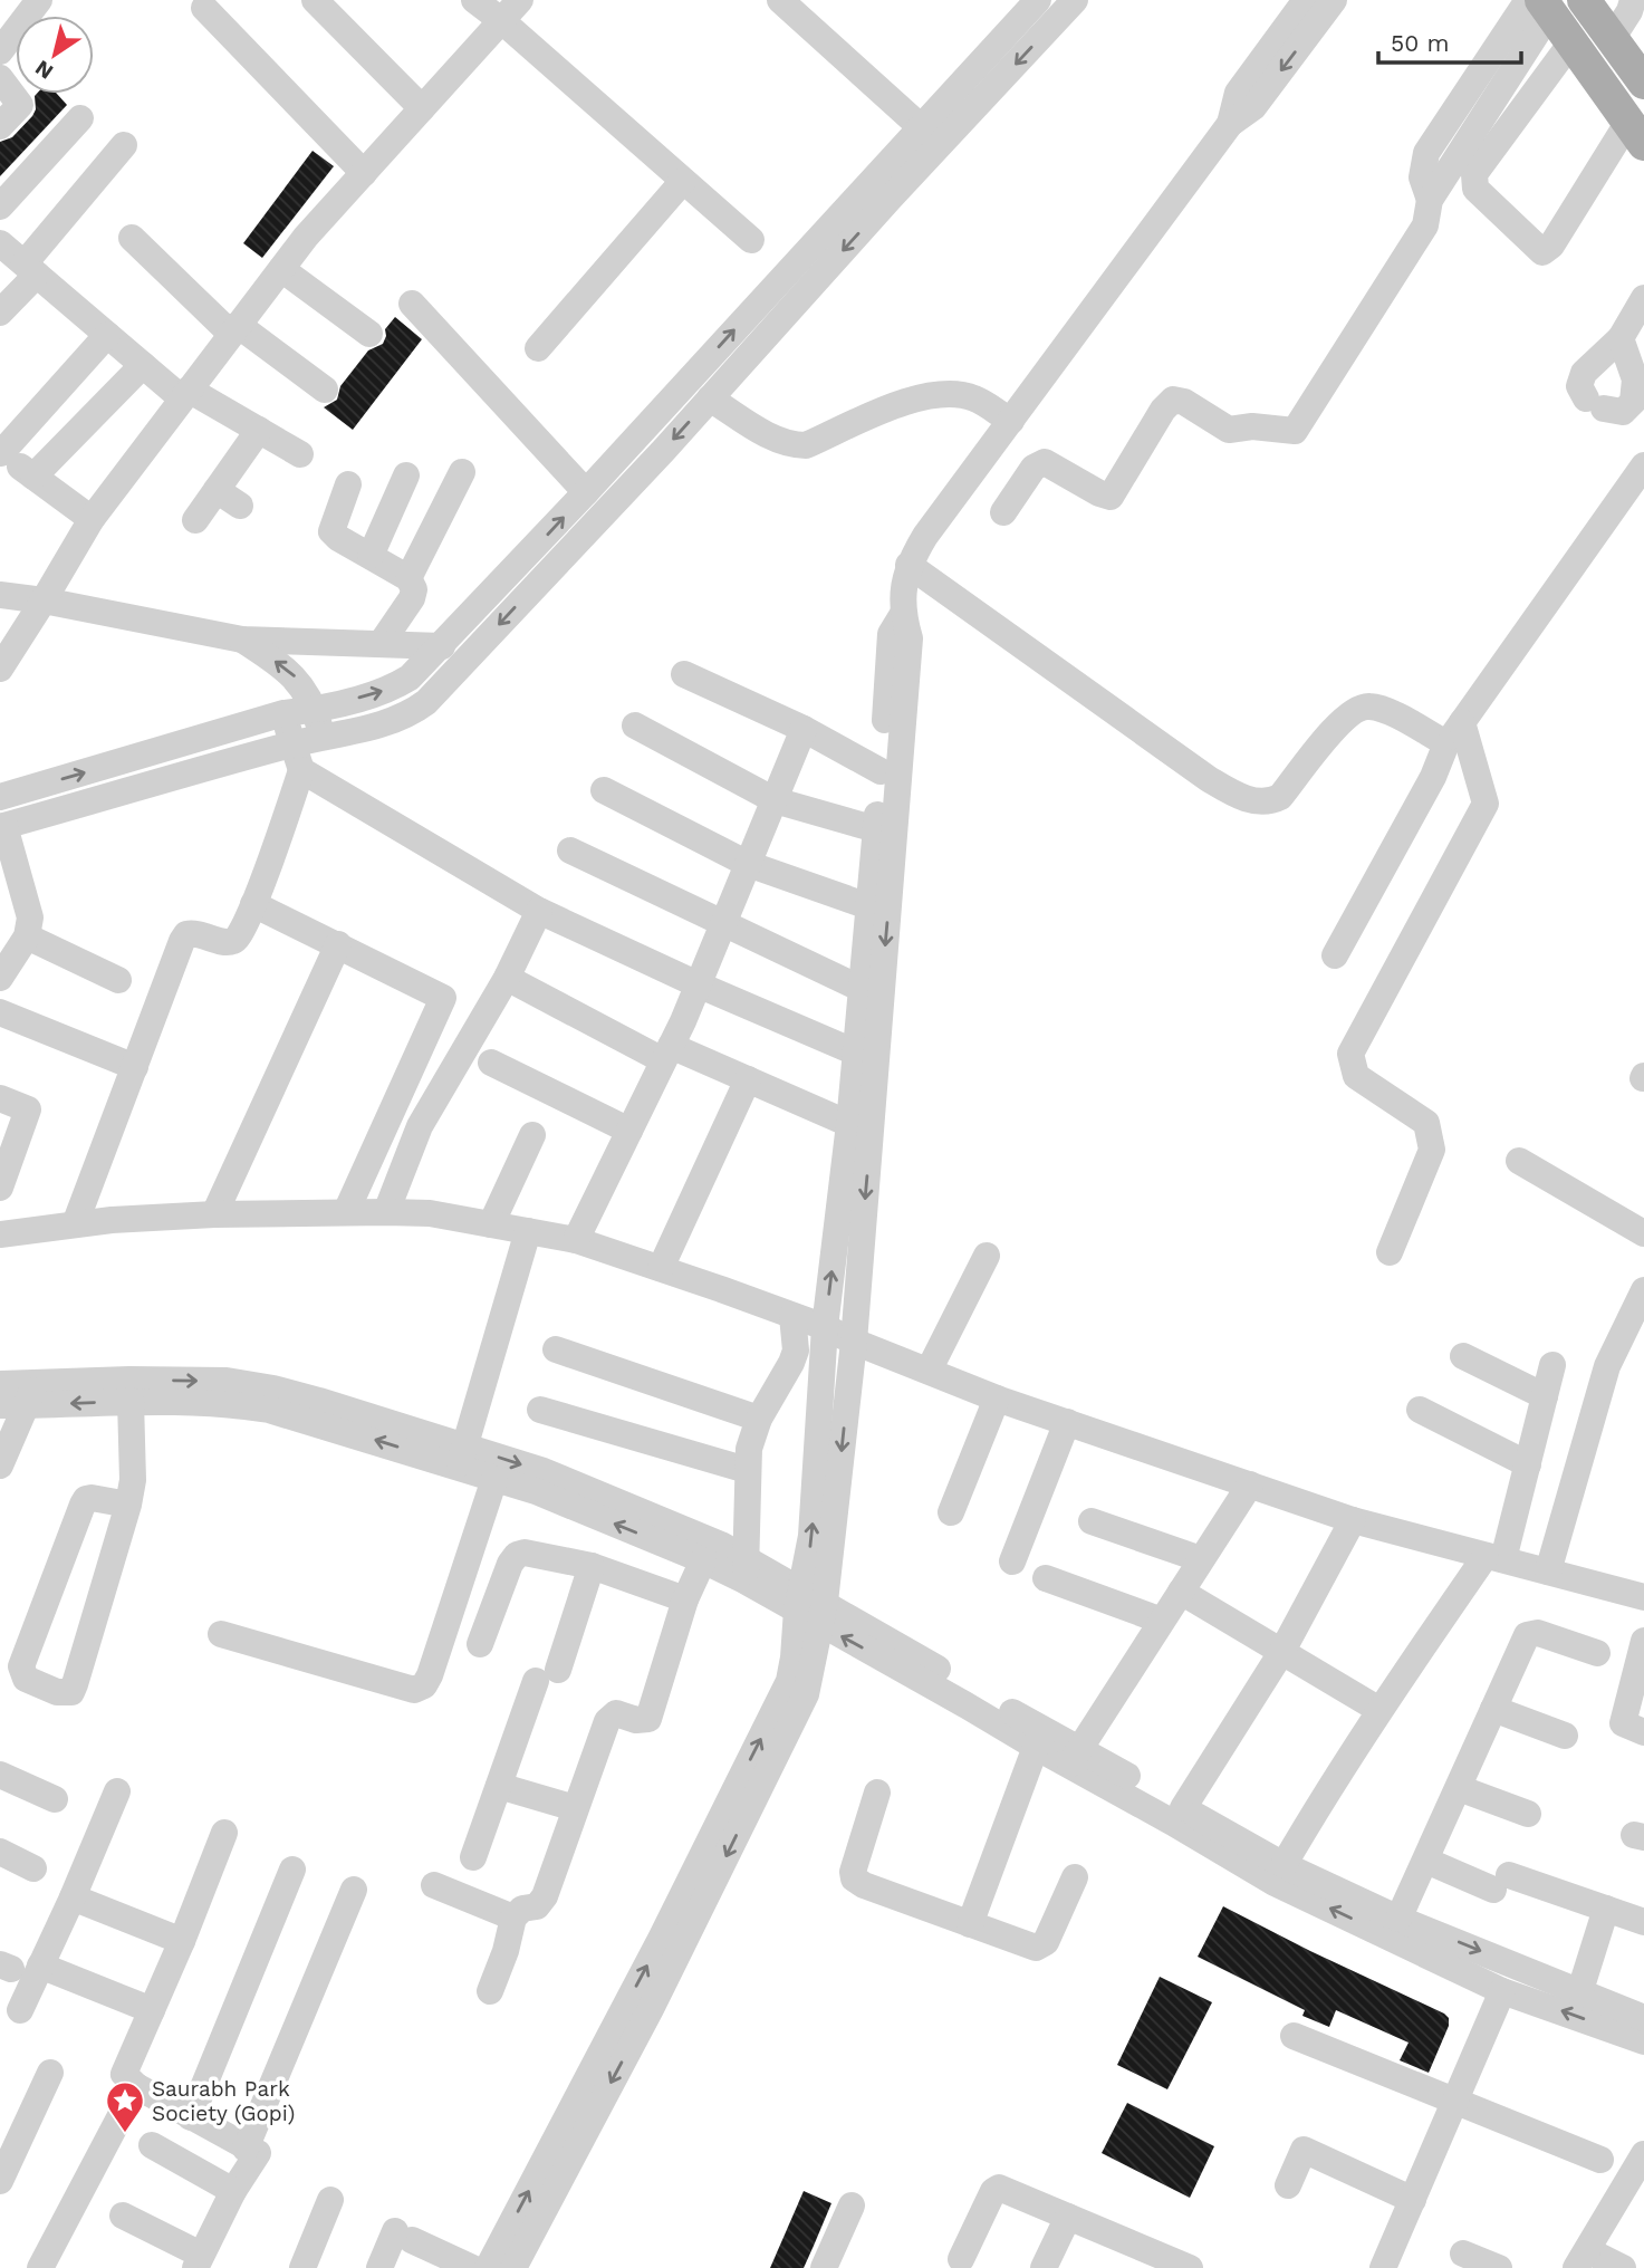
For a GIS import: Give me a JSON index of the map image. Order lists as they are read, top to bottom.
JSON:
{
  "places": {
    "place": ["Saurabh Park Society (Gopi)"]
  },
  "scale_bar": "50 m",
  "north": "bottom left"
}
